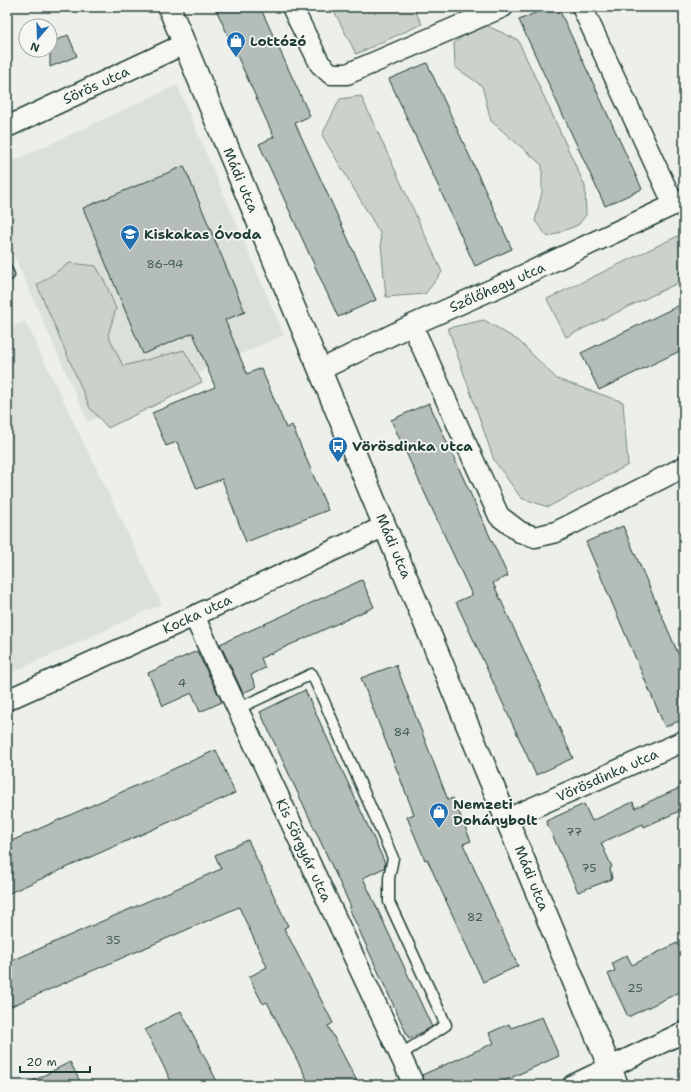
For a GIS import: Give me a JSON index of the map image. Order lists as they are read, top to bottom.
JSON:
{
  "streets": {
    "street": [
      "Sörös utca",
      "Mádi utca",
      "Szőlőhegy utca",
      "Kocka utca",
      "Vörösdinka utca",
      "Kis Sörgyár utca"
    ]
  },
  "crossings": [
    ["Sörös utca", "Mádi utca"],
    ["Mádi utca", "Szőlőhegy utca"],
    ["Mádi utca", "Kocka utca"],
    ["Mádi utca", "Vörösdinka utca"],
    ["Kocka utca", "Kis Sörgyár utca"]
  ],
  "places": {
    "shop": ["Lottózó", "Nemzeti Dohánybolt"],
    "school or university": ["Kiskakas Óvoda"],
    "bus stop": ["Vörösdinka utca"]
  },
  "house_numbers": [
    "86-94",
    "4",
    "84",
    "77",
    "75",
    "82",
    "35",
    "25"
  ],
  "scale_bar": "20 m",
  "north": "bottom"
}
